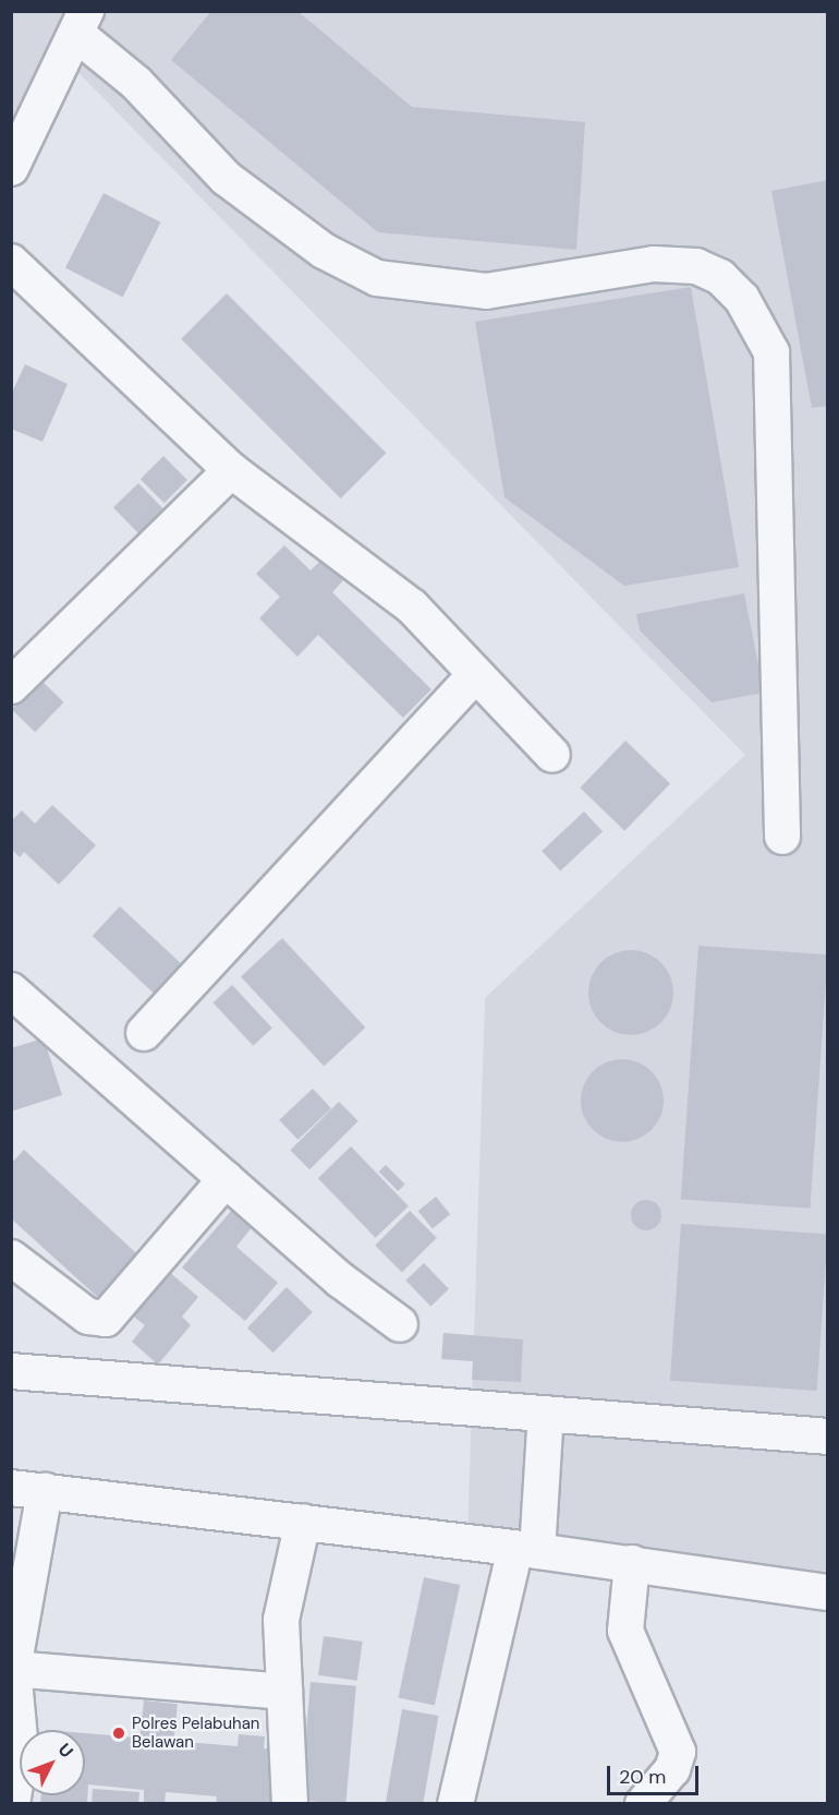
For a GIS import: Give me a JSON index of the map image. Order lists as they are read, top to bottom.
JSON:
{
  "places": ["Polres Pelabuhan Belawan"],
  "scale_bar": "20 m",
  "north": "top right"
}
